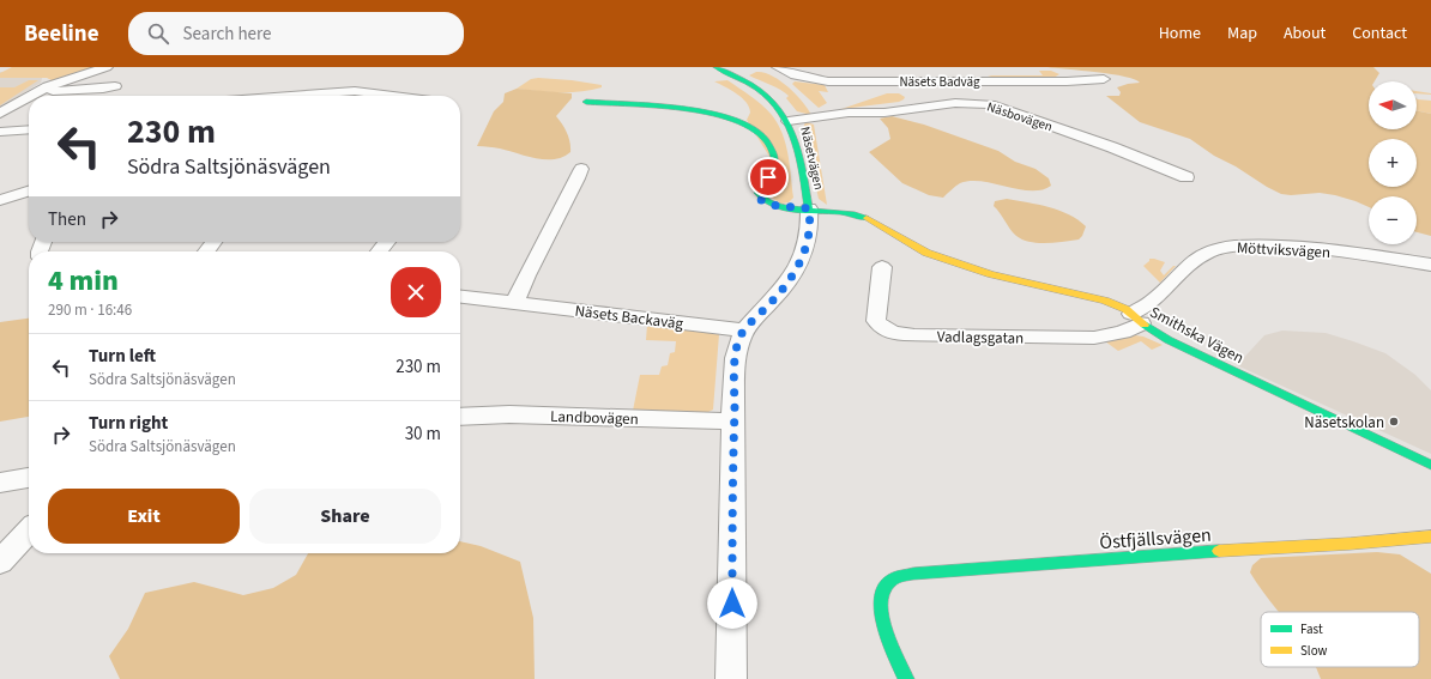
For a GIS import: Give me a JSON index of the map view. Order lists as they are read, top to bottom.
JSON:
{
  "streets": {
    "street": [
      "Näsets Badväg",
      "Näsbovägen",
      "Näsetvägen",
      "Möttviksvägen",
      "Näsets Backaväg",
      "Smithska Vägen",
      "Vadlagsgatan",
      "Landbovägen",
      "Östfjällsvägen"
    ]
  },
  "crossings": [
    ["Näsbovägen", "Näsetvägen"],
    ["Näsetvägen", "Smithska Vägen"],
    ["Möttviksvägen", "Smithska Vägen"],
    ["Möttviksvägen", "Vadlagsgatan"],
    ["Smithska Vägen", "Vadlagsgatan"]
  ],
  "places": ["Näsetskolan"],
  "legend": ["Fast", "Slow"],
  "north": "left",
  "page": {
    "header": "Beeline",
    "search": "Search here",
    "nav": [
      "Home",
      "Map",
      "About",
      "Contact"
    ],
    "map_buttons": ["+", "−"],
    "turn": ["230 m", "Södra Saltsjönäsvägen"],
    "then": "Then",
    "heading": ["4 min", "290 m · 16:46"],
    "list": [
      {
        "name": "Turn left",
        "note": "Södra Saltsjönäsvägen",
        "value": "230 m"
      },
      {
        "name": "Turn right",
        "note": "Södra Saltsjönäsvägen",
        "value": "30 m"
      }
    ],
    "buttons": ["Exit", "Share"]
  }
}
